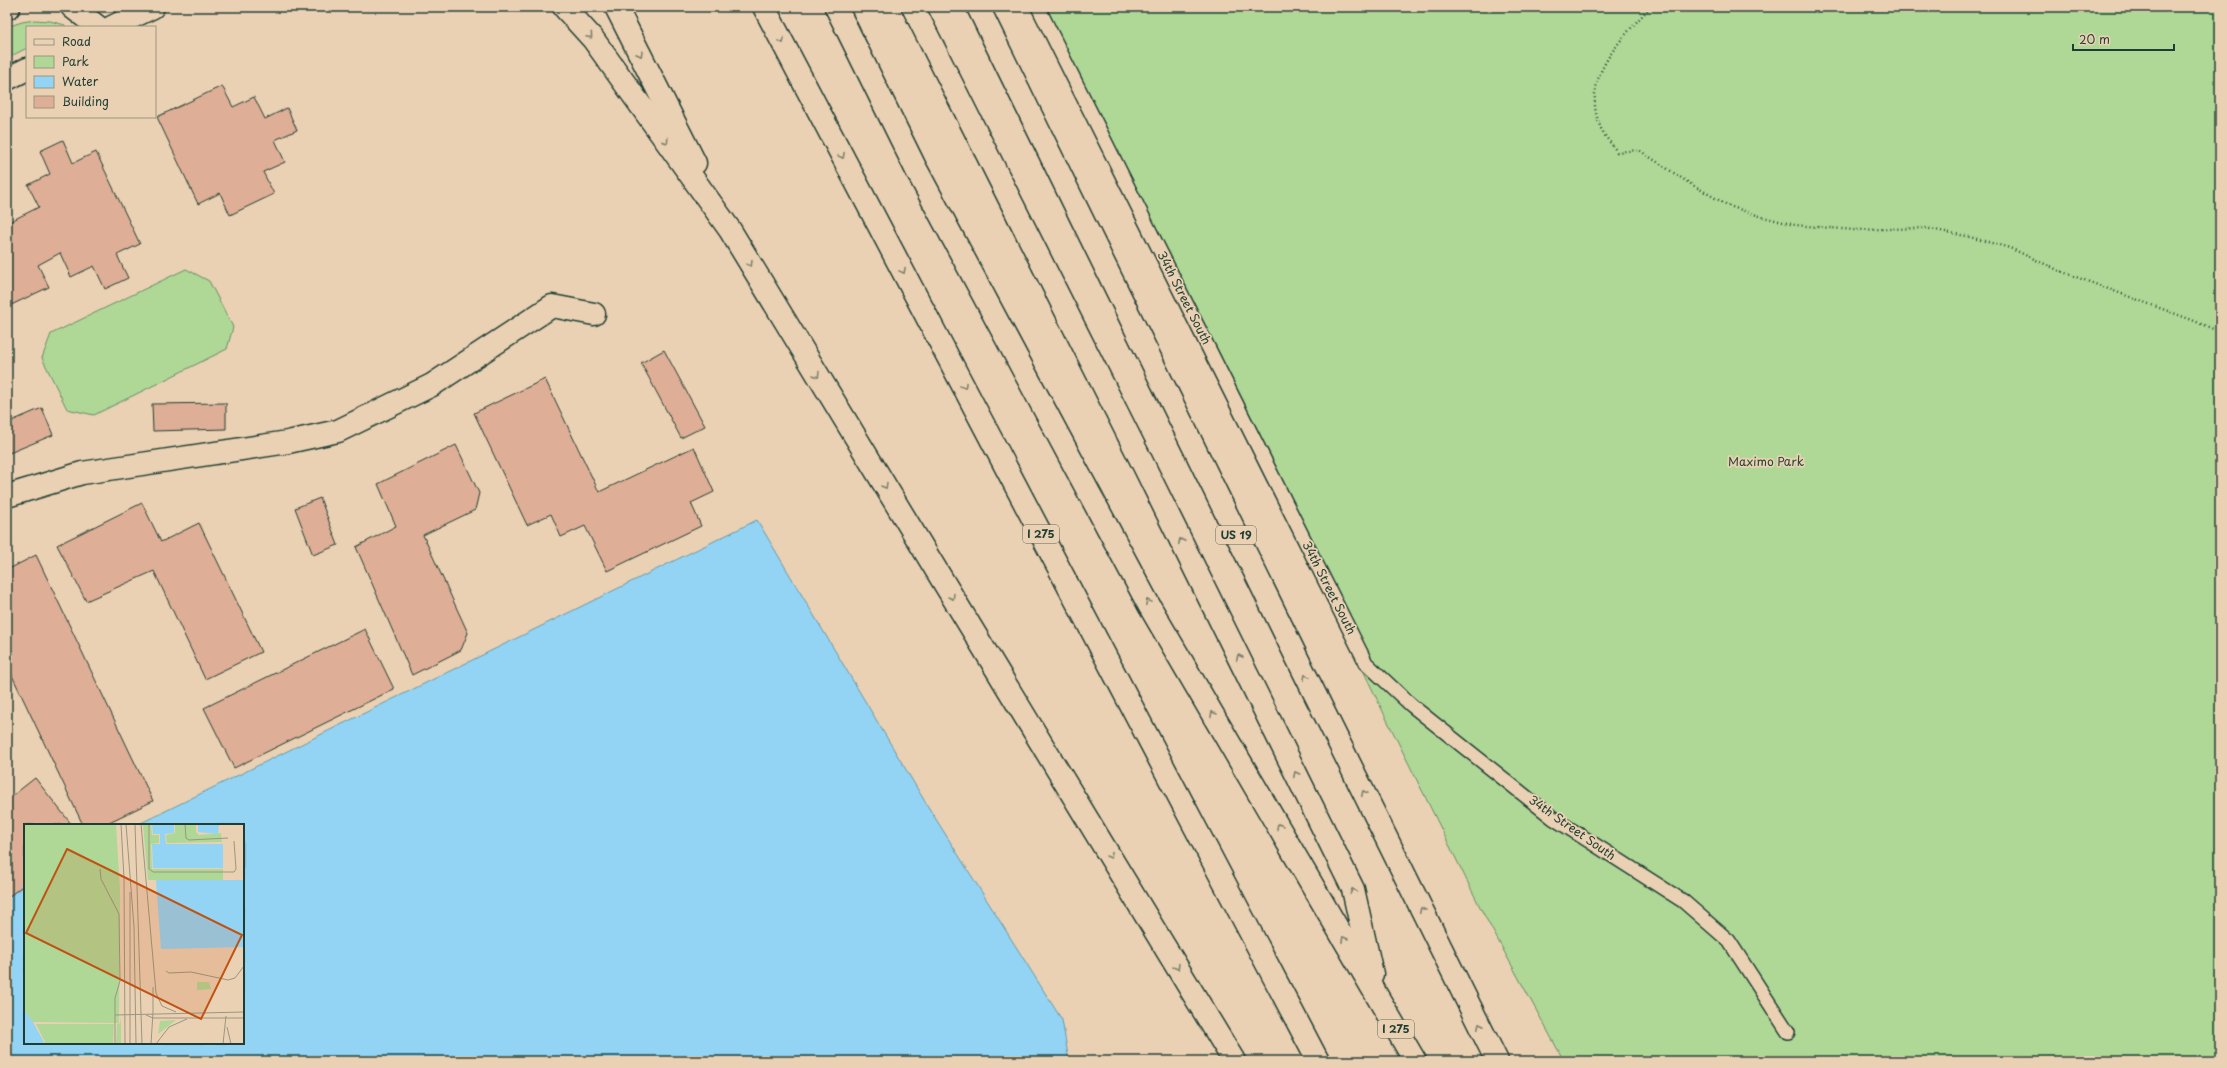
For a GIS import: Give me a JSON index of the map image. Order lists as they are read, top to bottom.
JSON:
{
  "streets": {
    "main road": ["I 275", "US 19"],
    "lane": ["34th Street South"]
  },
  "parks": ["Maximo Park"],
  "legend": [
    "Road",
    "Park",
    "Water",
    "Building"
  ],
  "scale_bar": "20 m"
}
